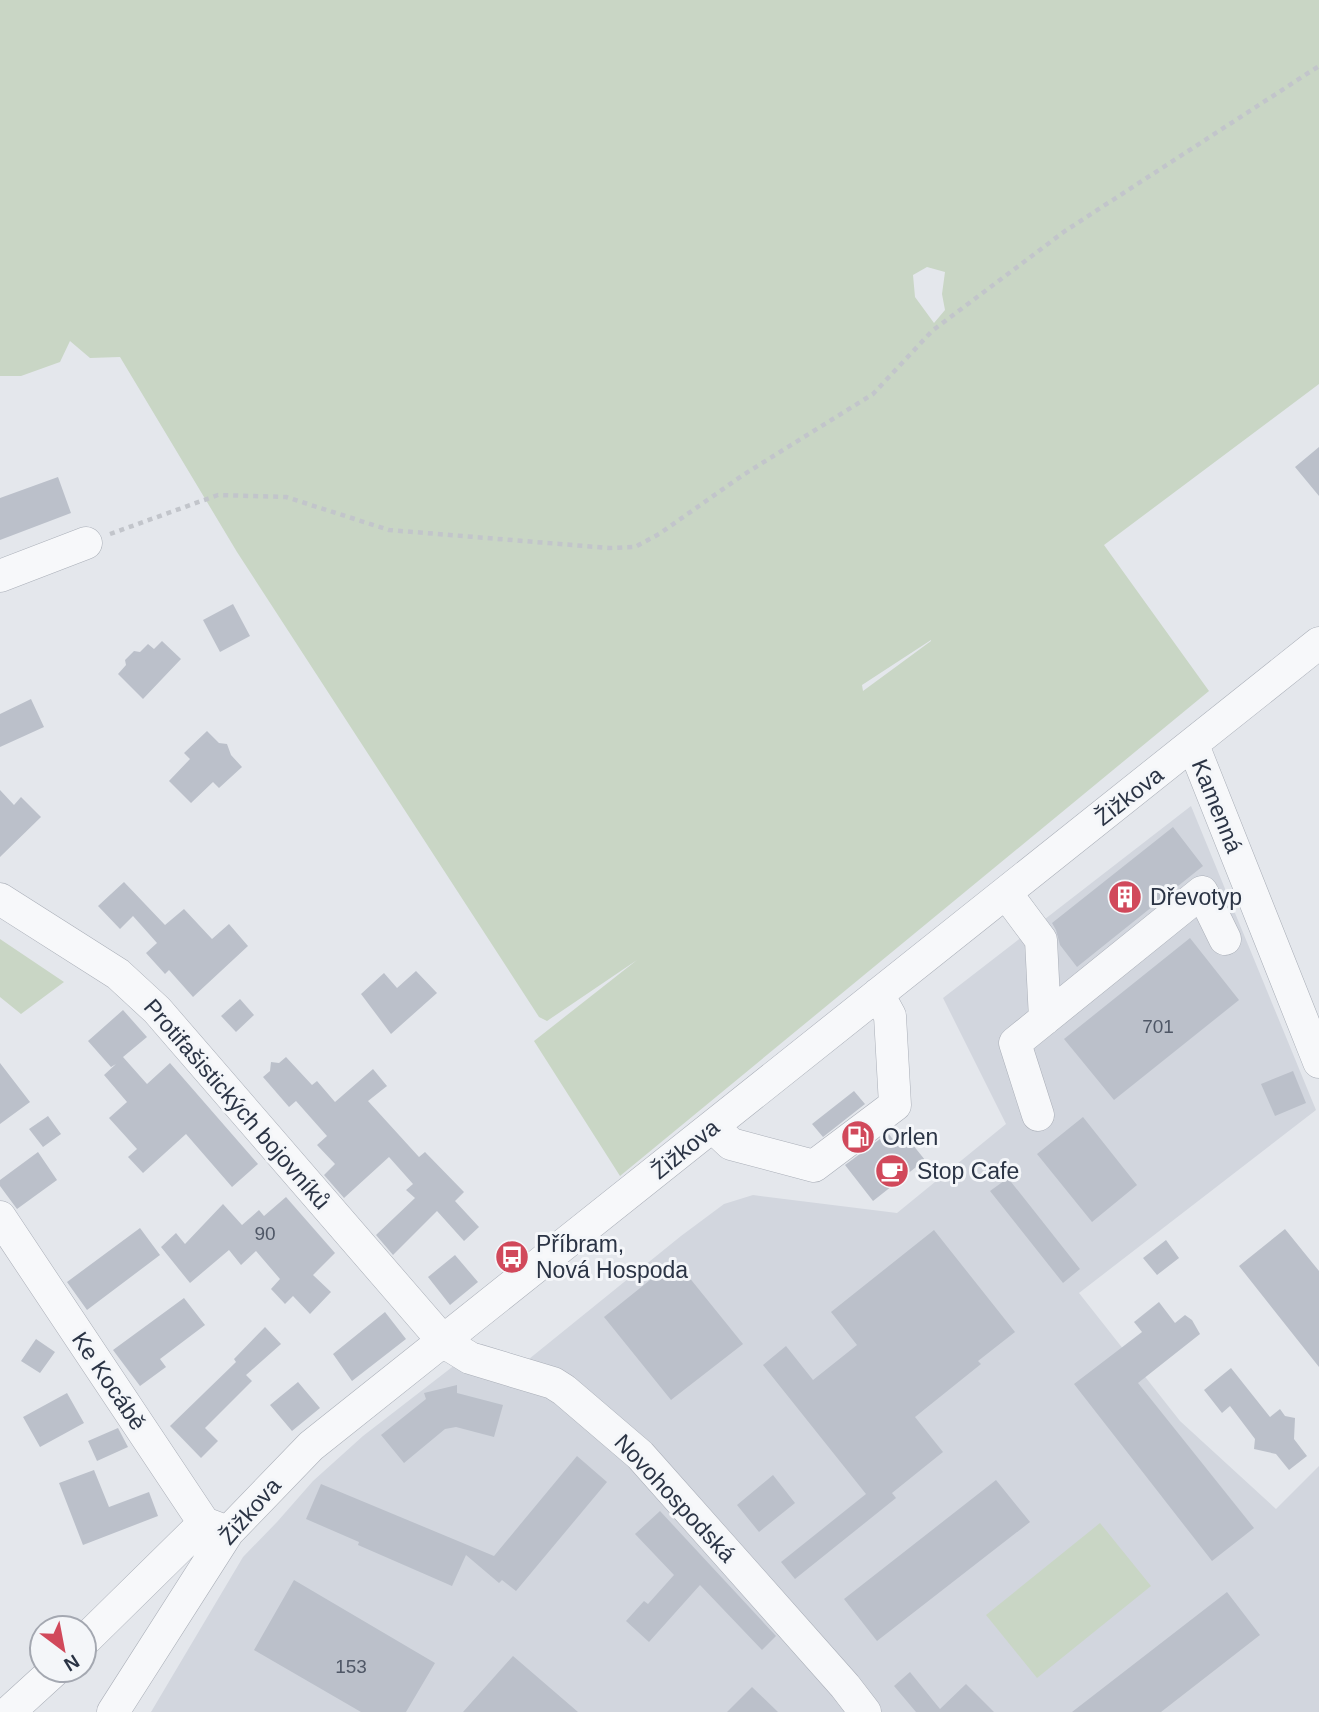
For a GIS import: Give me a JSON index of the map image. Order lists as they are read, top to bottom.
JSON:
{
  "streets": {
    "street": [
      "Žižkova",
      "Kamenná",
      "Protifašistických bojovníků",
      "Ke Kocábě",
      "Novohospodská"
    ]
  },
  "crossings": [
    ["Žižkova", "Kamenná"],
    ["Žižkova", "Protifašistických bojovníků"],
    ["Žižkova", "Ke Kocábě"],
    ["Žižkova", "Novohospodská"],
    ["Protifašistických bojovníků", "Novohospodská"]
  ],
  "places": {
    "building": ["Dřevotyp"],
    "fuel station": ["Orlen"],
    "cafe": ["Stop Cafe"],
    "bus stop": ["Příbram, Nová Hospoda"]
  },
  "house_numbers": ["701", "90", "153"],
  "north": "bottom right"
}
